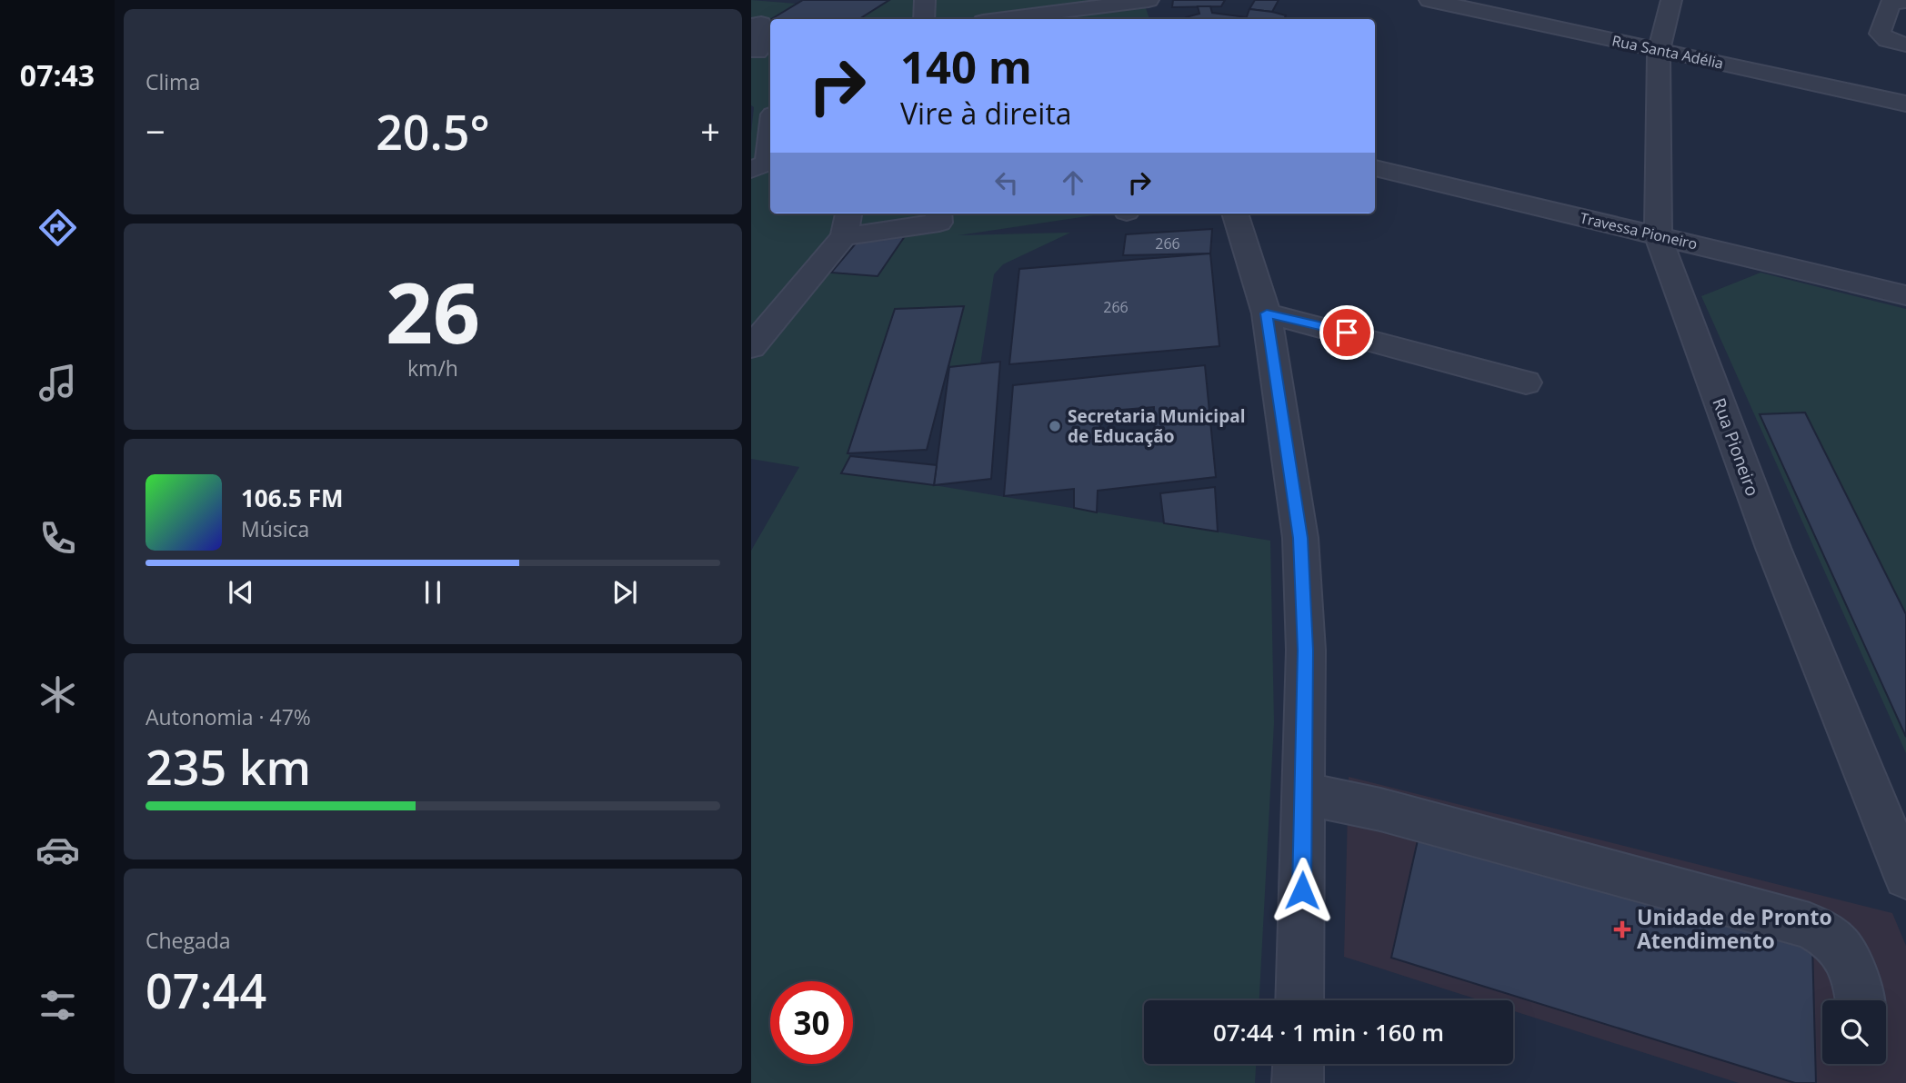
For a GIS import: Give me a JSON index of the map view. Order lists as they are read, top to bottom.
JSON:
{
  "streets": {
    "street": ["Rua Santa Adélia", "Travessa Pioneiro", "Rua Pioneiro"]
  },
  "crossings": [
    ["Rua Santa Adélia", "Rua Pioneiro"],
    ["Travessa Pioneiro", "Rua Pioneiro"]
  ],
  "places": {
    "other": ["Secretaria Municipal de Educação"],
    "health": ["Unidade de Pronto Atendimento"]
  },
  "house_numbers": ["266", "266"],
  "page": {
    "tabs": "07:43",
    "tile": [
      "Clima",
      ["26", "km/h"],
      ["Autonomia · 47%", "235 km"],
      ["Chegada", "07:44"]
    ],
    "turn": ["140 m", "Vire à direita"],
    "heat": ["−", "20.5°", "+"],
    "song": ["106.5 FM", "Música"],
    "limit": "30",
    "trip": "07:44 · 1 min · 160 m"
  }
}
